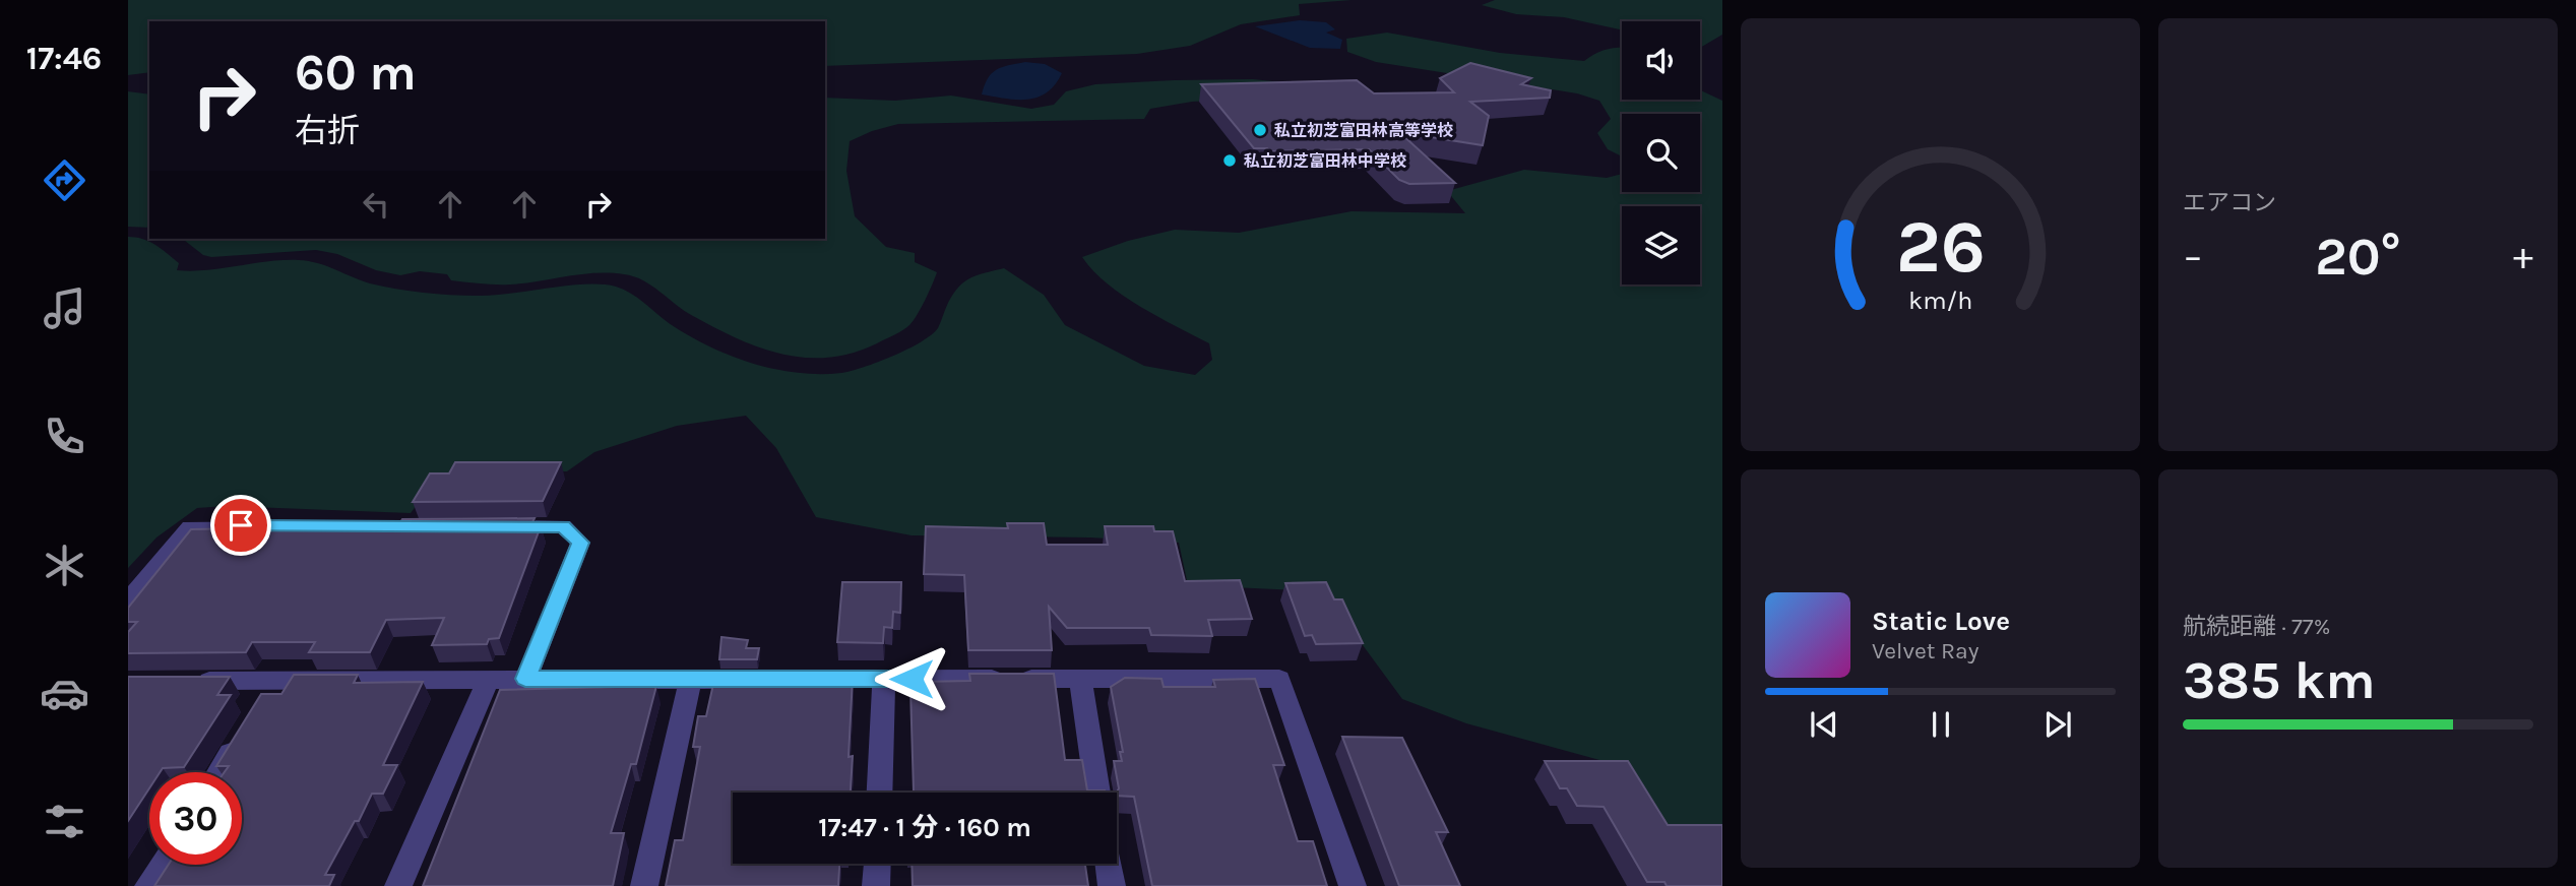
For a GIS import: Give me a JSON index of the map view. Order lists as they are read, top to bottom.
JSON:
{
  "places": ["私立初芝富田林高等学校", "私立初芝富田林中学校"],
  "page": {
    "tabs": "17:46",
    "tile": [
      "エアコン",
      ["航続距離 · 77%", "385 km"]
    ],
    "turn": ["60 m", "右折"],
    "heat": ["−", "20°", "+"],
    "song": ["Static Love", "Velvet Ray"],
    "limit": "30",
    "trip": "17:47 · 1 分 · 160 m",
    "gauge": ["26", "km/h"]
  }
}
